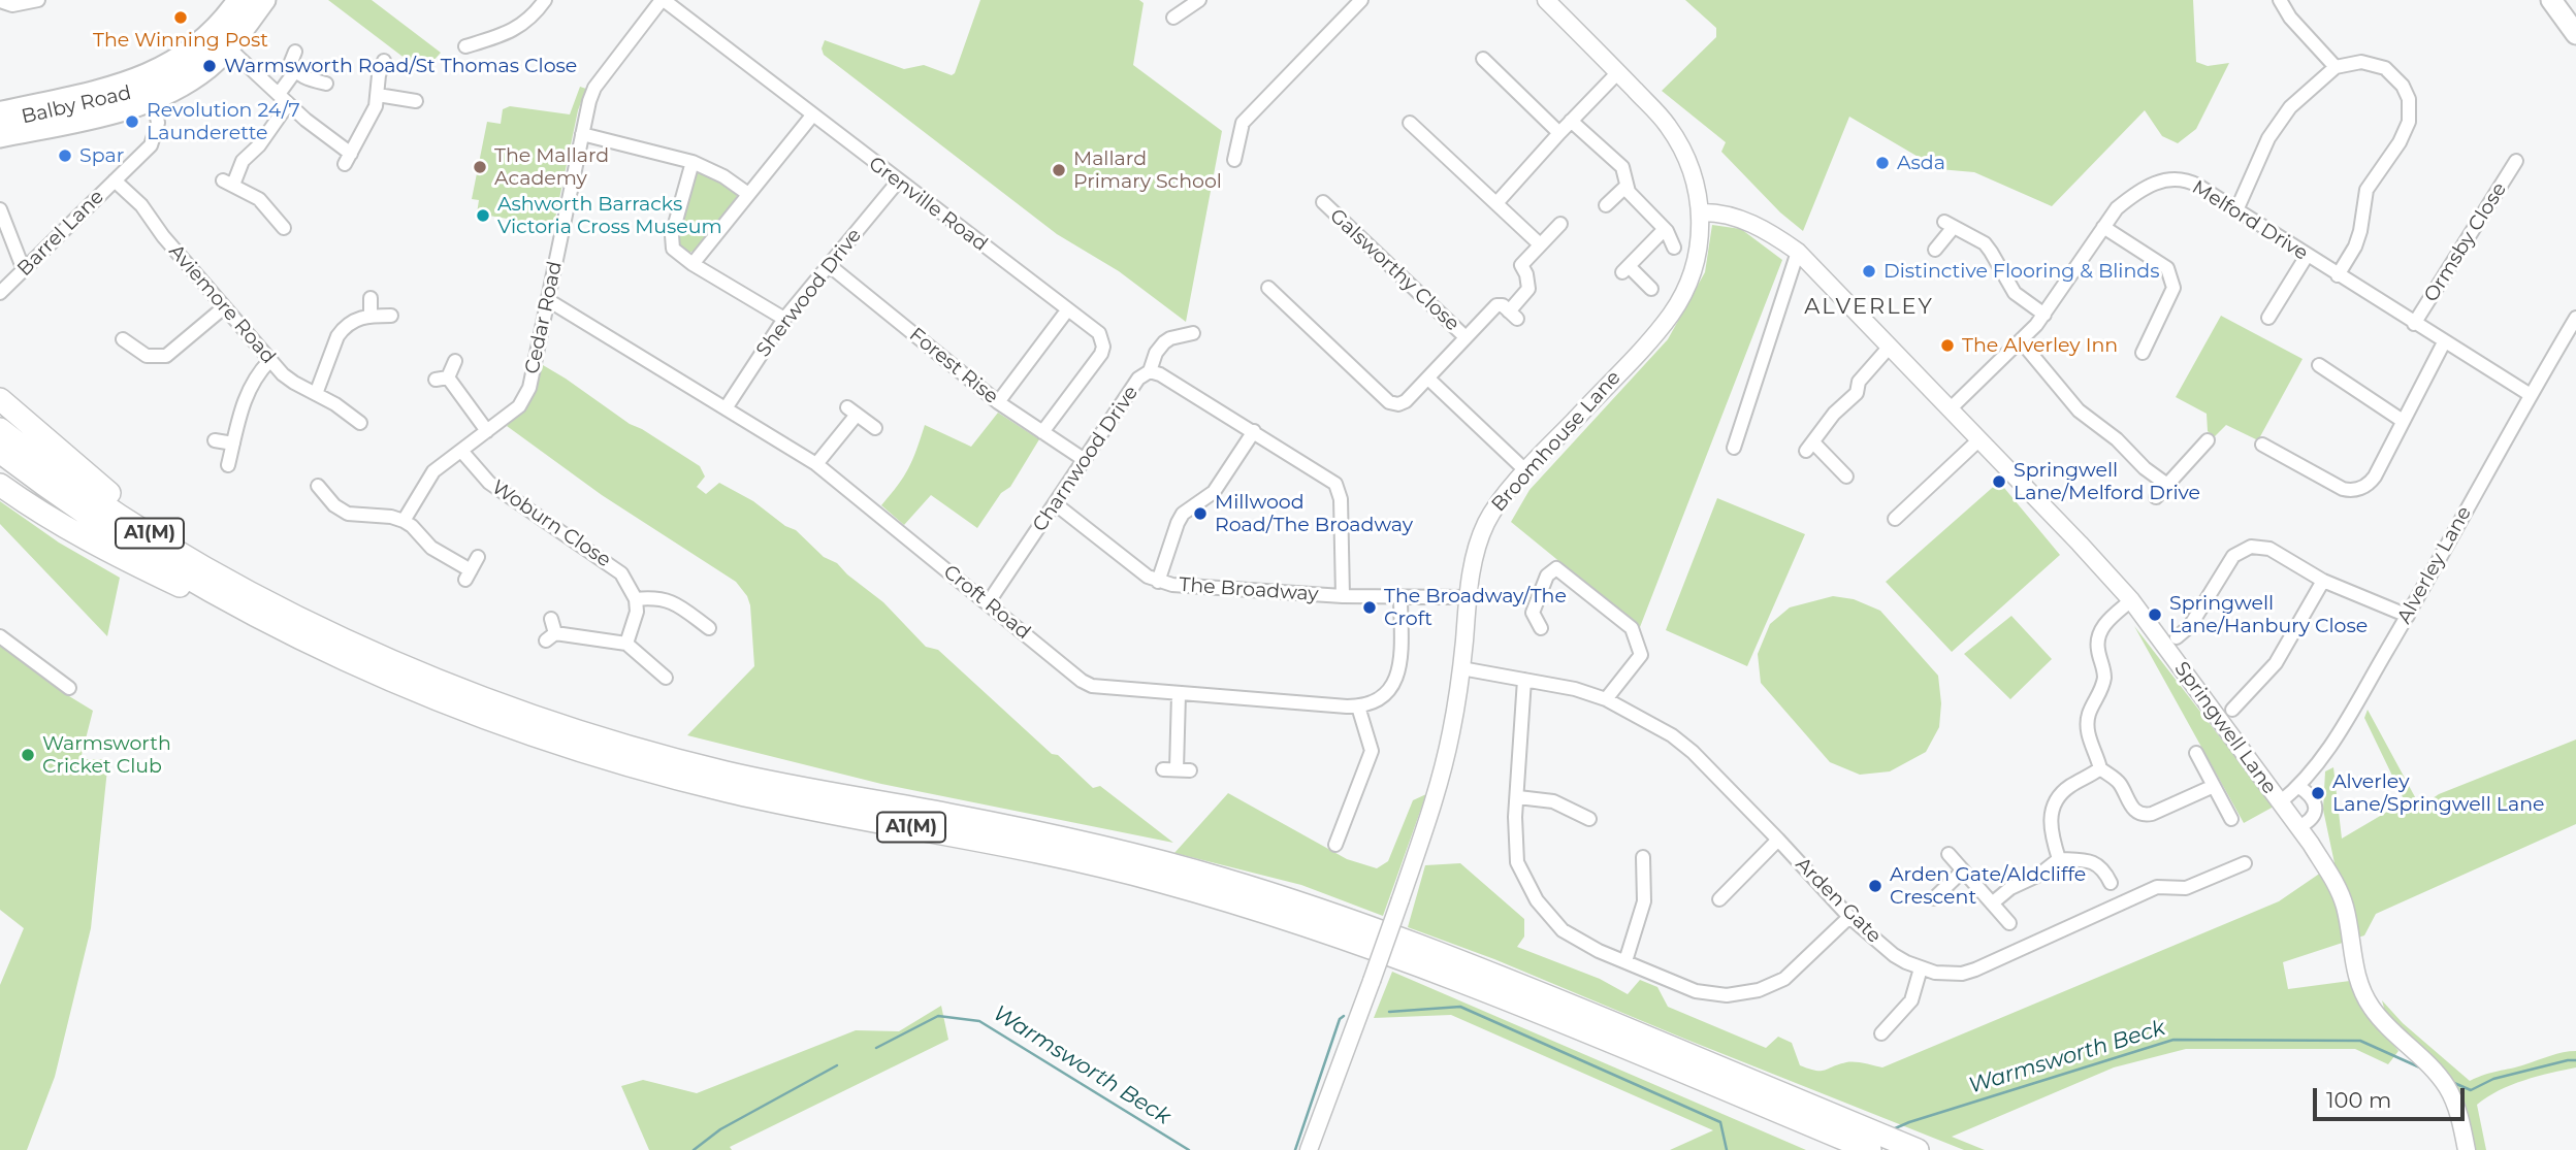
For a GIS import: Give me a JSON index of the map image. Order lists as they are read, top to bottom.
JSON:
{
  "streets": {
    "highway": ["A1(M)"],
    "main road": ["Balby Road"],
    "street": [
      "Grenville Road",
      "Melford Drive",
      "Barrel Lane",
      "Ormsby Close",
      "Galsworthy Close",
      "Sherwood Drive",
      "Aviemore Road",
      "Cedar Road",
      "Forest Rise",
      "Broomhouse Lane",
      "Charnwood Drive",
      "Woburn Close",
      "Alverley Lane",
      "The Broadway",
      "Croft Road",
      "Springwell Lane",
      "Arden Gate"
    ]
  },
  "crossings": [
    ["Balby Road", "Barrel Lane"],
    ["Grenville Road", "Sherwood Drive"],
    ["Grenville Road", "Cedar Road"],
    ["Grenville Road", "Forest Rise"],
    ["Melford Drive", "Ormsby Close"],
    ["Melford Drive", "Alverley Lane"],
    ["Melford Drive", "Springwell Lane"],
    ["Barrel Lane", "Aviemore Road"],
    ["Sherwood Drive", "Forest Rise"],
    ["Sherwood Drive", "Croft Road"],
    ["Cedar Road", "Woburn Close"],
    ["Cedar Road", "Croft Road"],
    ["Forest Rise", "Charnwood Drive"],
    ["Broomhouse Lane", "The Broadway"],
    ["Broomhouse Lane", "Springwell Lane"],
    ["Broomhouse Lane", "Arden Gate"],
    ["Charnwood Drive", "The Broadway"],
    ["Charnwood Drive", "Croft Road"],
    ["Alverley Lane", "Springwell Lane"]
  ],
  "districts": ["ALVERLEY"],
  "water": ["Warmsworth Beck"],
  "places": [
    "The Winning Post",
    "Warmsworth Road/St Thomas Close",
    "Revolution 24/7 Launderette",
    "Spar",
    "Asda",
    "The Mallard Academy",
    "Mallard Primary School",
    "Ashworth Barracks Victoria Cross Museum",
    "Distinctive Flooring & Blinds",
    "The Alverley Inn",
    "Springwell Lane/Melford Drive",
    "Millwood Road/The Broadway",
    "The Broadway/The Croft",
    "Springwell Lane/Hanbury Close",
    "Warmsworth Cricket Club",
    "Alverley Lane/Springwell Lane",
    "Arden Gate/Aldcliffe Crescent"
  ],
  "scale_bar": "100 m"
}
